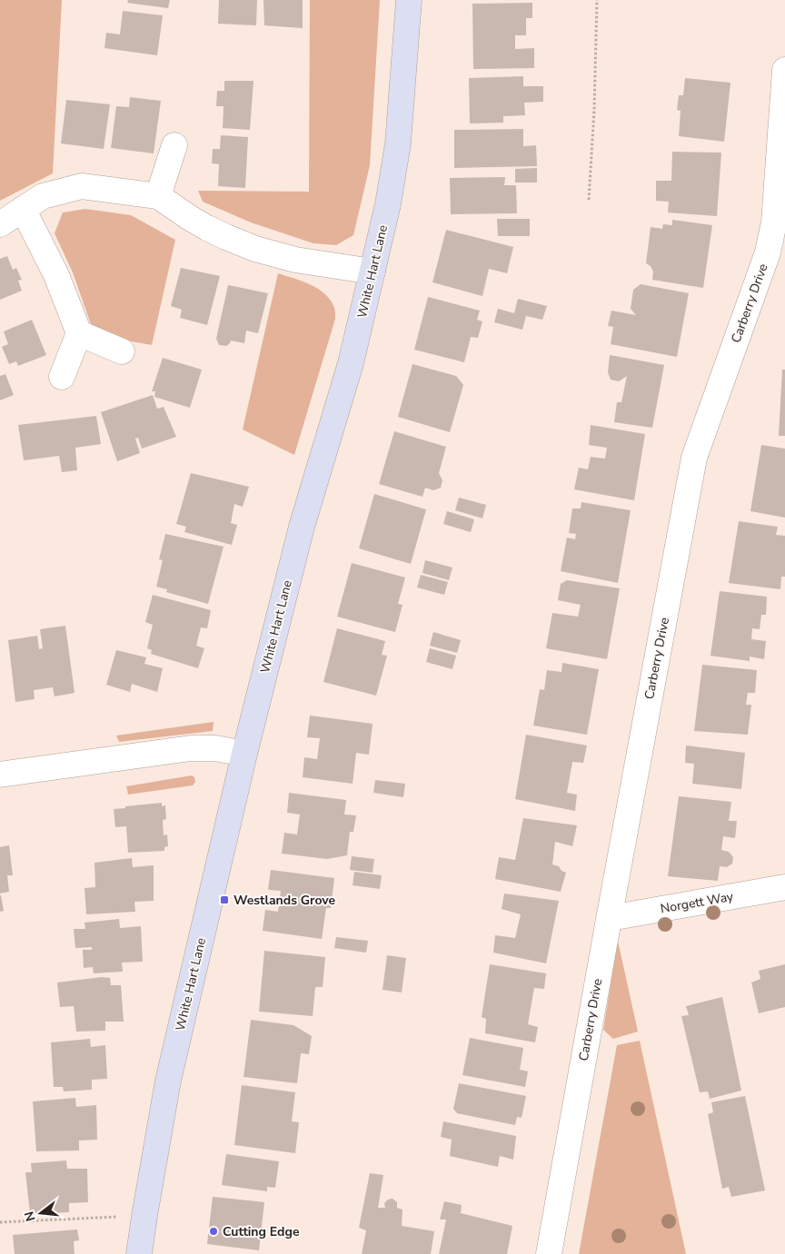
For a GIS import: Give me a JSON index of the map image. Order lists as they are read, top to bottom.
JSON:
{
  "streets": {
    "street": ["White Hart Lane", "Carberry Drive", "Norgett Way"]
  },
  "crossings": [
    ["Carberry Drive", "Norgett Way"]
  ],
  "places": {
    "transit": ["Westlands Grove"],
    "other": ["Cutting Edge"]
  },
  "north": "left"
}
